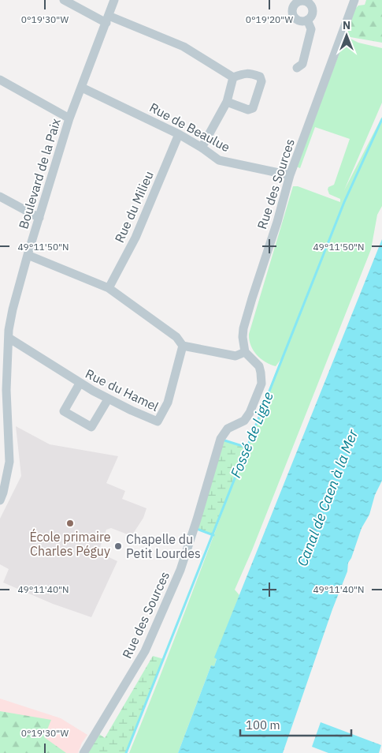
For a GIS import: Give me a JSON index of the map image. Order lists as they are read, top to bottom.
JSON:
{
  "streets": {
    "street": [
      "Rue de Beaulue",
      "Boulevard de la Paix",
      "Rue des Sources",
      "Rue du Milieu",
      "Rue du Hamel"
    ]
  },
  "crossings": [
    ["Rue de Beaulue", "Boulevard de la Paix"],
    ["Rue de Beaulue", "Rue des Sources"],
    ["Rue de Beaulue", "Rue du Milieu"],
    ["Boulevard de la Paix", "Rue du Hamel"]
  ],
  "water": ["Fossé de Ligne", "Canal de Caen à la Mer"],
  "places": ["École primaire Charles Péguy", "Chapelle du Petit Lourdes"],
  "scale_bar": "100 m",
  "north": "top",
  "coordinates": [
    "0°19'30\"W",
    "0°19'20\"W",
    "49°11'50\"N",
    "49°11'40\"N"
  ]
}
